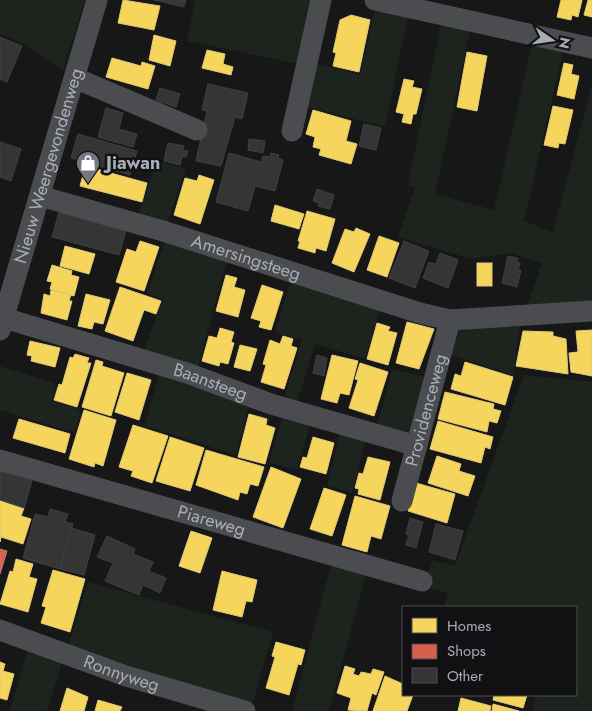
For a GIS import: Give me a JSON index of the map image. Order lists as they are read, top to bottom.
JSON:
{
  "streets": {
    "street": [
      "Nieuw Weergevondenweg",
      "Amersingsteeg",
      "Baansteeg",
      "Providenceweg",
      "Piareweg",
      "Ronnyweg"
    ]
  },
  "crossings": [
    ["Nieuw Weergevondenweg", "Amersingsteeg"],
    ["Nieuw Weergevondenweg", "Baansteeg"],
    ["Amersingsteeg", "Providenceweg"],
    ["Baansteeg", "Providenceweg"]
  ],
  "places": {
    "shop": ["Jiawan"]
  },
  "legend": ["Homes", "Shops", "Other"],
  "north": "right"
}
